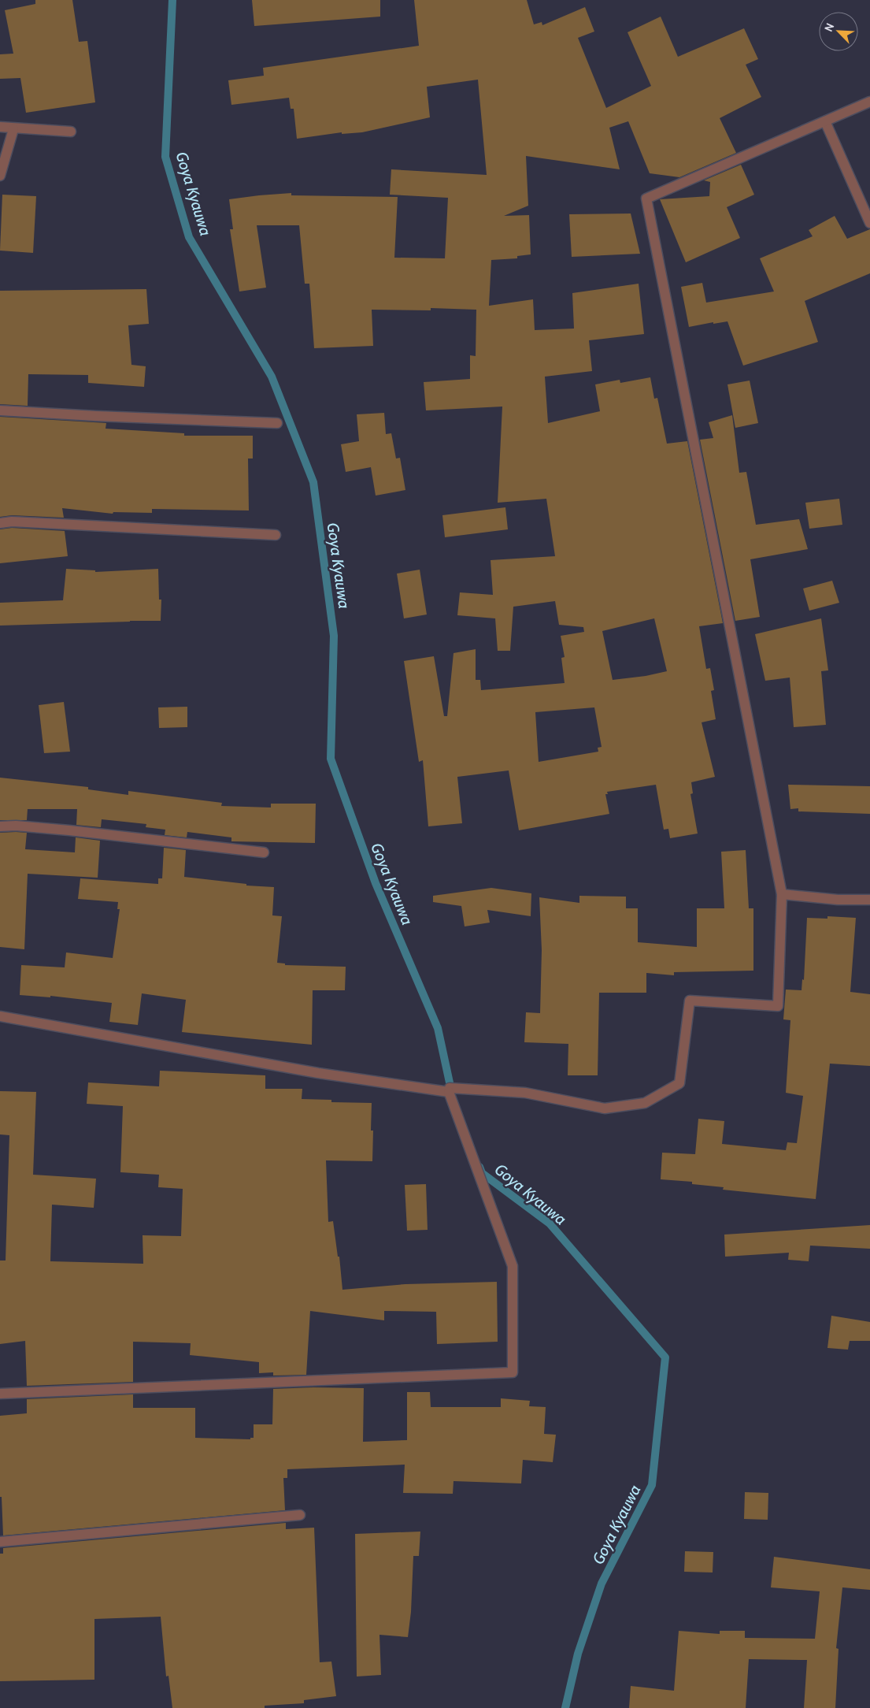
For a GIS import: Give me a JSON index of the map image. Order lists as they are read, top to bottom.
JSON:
{
  "water": ["Goya Kyauwa"],
  "north": "top left"
}
